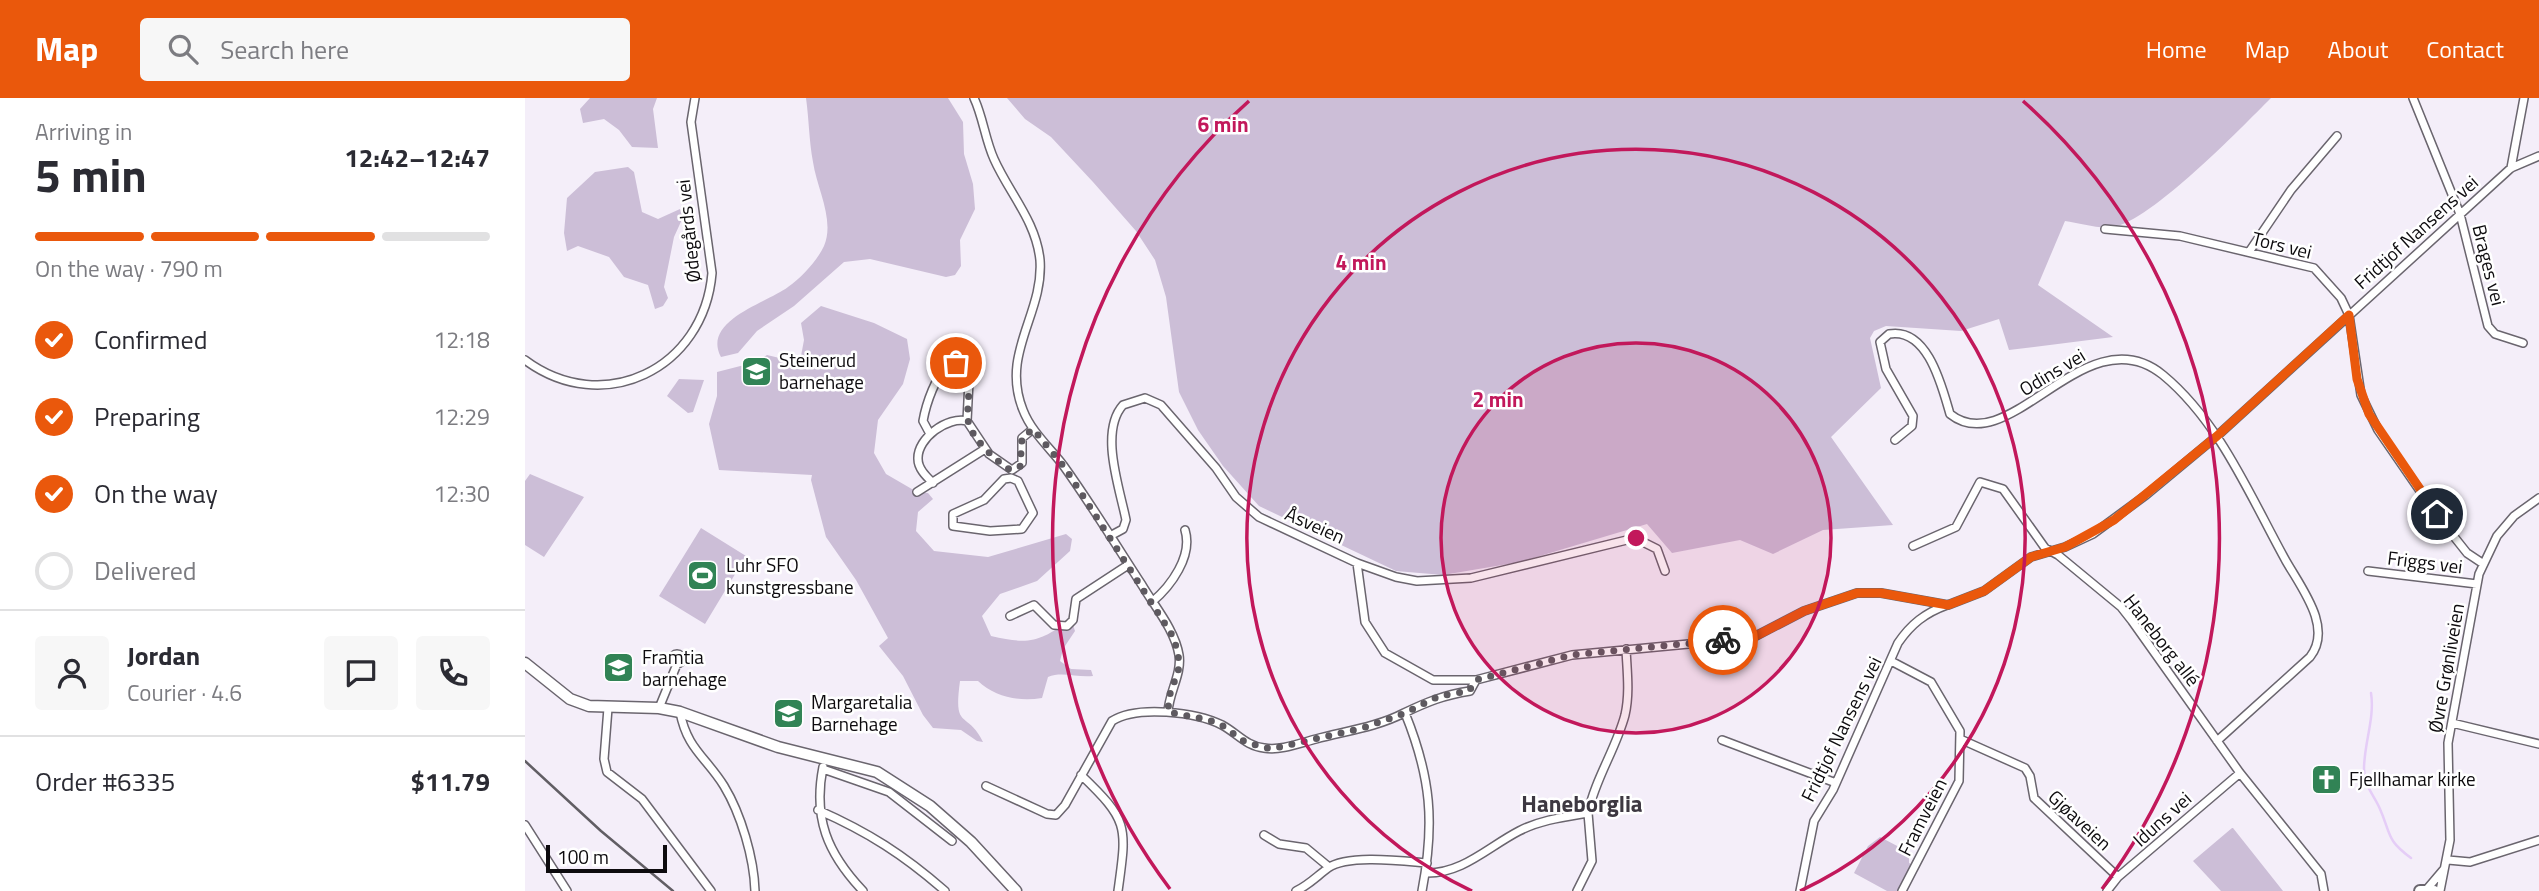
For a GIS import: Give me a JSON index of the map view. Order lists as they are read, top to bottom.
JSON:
{
  "streets": {
    "street": [
      "Ødegårds vei",
      "Fridtjof Nansens vei",
      "Tors vei",
      "Brages vei",
      "Odins vei",
      "Åsveien",
      "Friggs vei",
      "Haneborg allé",
      "Øvre Grønliveien",
      "Framveien",
      "Iduns vei",
      "Gjøaveien"
    ]
  },
  "crossings": [
    ["Fridtjof Nansens vei", "Tors vei"],
    ["Fridtjof Nansens vei", "Brages vei"],
    ["Fridtjof Nansens vei", "Odins vei"],
    ["Fridtjof Nansens vei", "Haneborg allé"],
    ["Fridtjof Nansens vei", "Framveien"],
    ["Tors vei", "Øvre Grønliveien"],
    ["Odins vei", "Haneborg allé"],
    ["Friggs vei", "Øvre Grønliveien"],
    ["Haneborg allé", "Iduns vei"],
    ["Framveien", "Gjøaveien"],
    ["Iduns vei", "Gjøaveien"]
  ],
  "districts": ["Haneborglia"],
  "places": {
    "school or university": ["Steinerud barnehage", "Framtia barnehage", "Margaretalia Barnehage"],
    "sports": ["Luhr SFO kunstgressbane"],
    "church": ["Fjellhamar kirke"]
  },
  "scale_bar": "100 m",
  "page": {
    "header": "Map",
    "search": "Search here",
    "nav": [
      "Home",
      "Map",
      "About",
      "Contact"
    ],
    "heading": ["5 min", "Arriving in", "12:42–12:47"],
    "panel": [
      "Jordan",
      "Courier · 4.6",
      "Order #6335",
      "$11.79"
    ],
    "bar": "On the way · 790 m",
    "list": [
      ["Confirmed", "12:18"],
      ["Preparing", "12:29"],
      ["On the way", "12:30"],
      "Delivered"
    ],
    "scale": "100 m"
  },
  "rings": ["6 min", "4 min", "2 min"]
}
